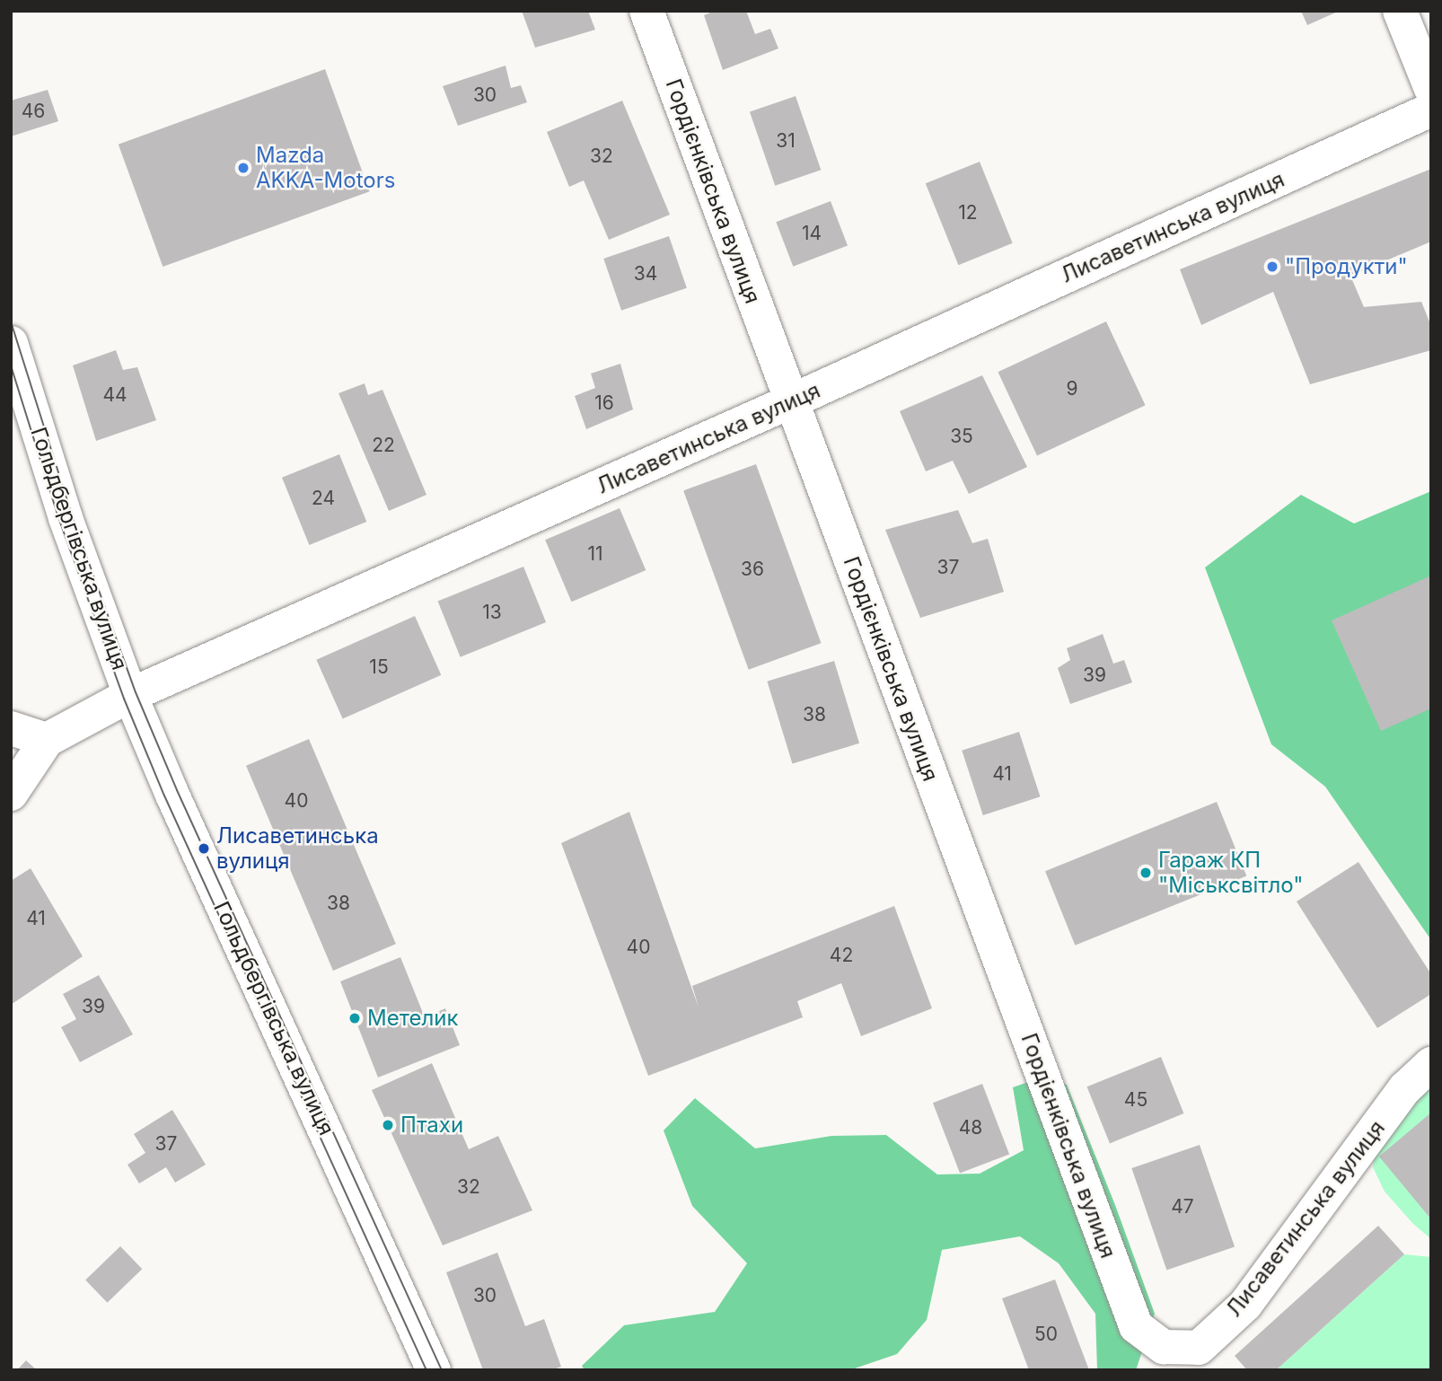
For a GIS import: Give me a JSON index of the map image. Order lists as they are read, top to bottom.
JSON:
{
  "streets": {
    "street": ["Гордієнківська вулиця", "Лисаветинська вулиця", "Гольдбергівська вулиця"]
  },
  "crossings": [
    ["Гордієнківська вулиця", "Лисаветинська вулиця"],
    ["Лисаветинська вулиця", "Гольдбергівська вулиця"]
  ],
  "places": [
    "Mazda AKKA-Motors",
    "\"Продукти\"",
    "Лисаветинська вулиця",
    "Гараж КП \"Міськсвітло\"",
    "Метелик",
    "Птахи"
  ],
  "house_numbers": [
    "30",
    "46",
    "31",
    "32",
    "12",
    "14",
    "34",
    "9",
    "44",
    "16",
    "35",
    "22",
    "24",
    "11",
    "37",
    "36",
    "13",
    "15",
    "39",
    "38",
    "41",
    "40",
    "38",
    "41",
    "40",
    "42",
    "39",
    "45",
    "48",
    "37",
    "32",
    "47",
    "30",
    "50"
  ]
}
